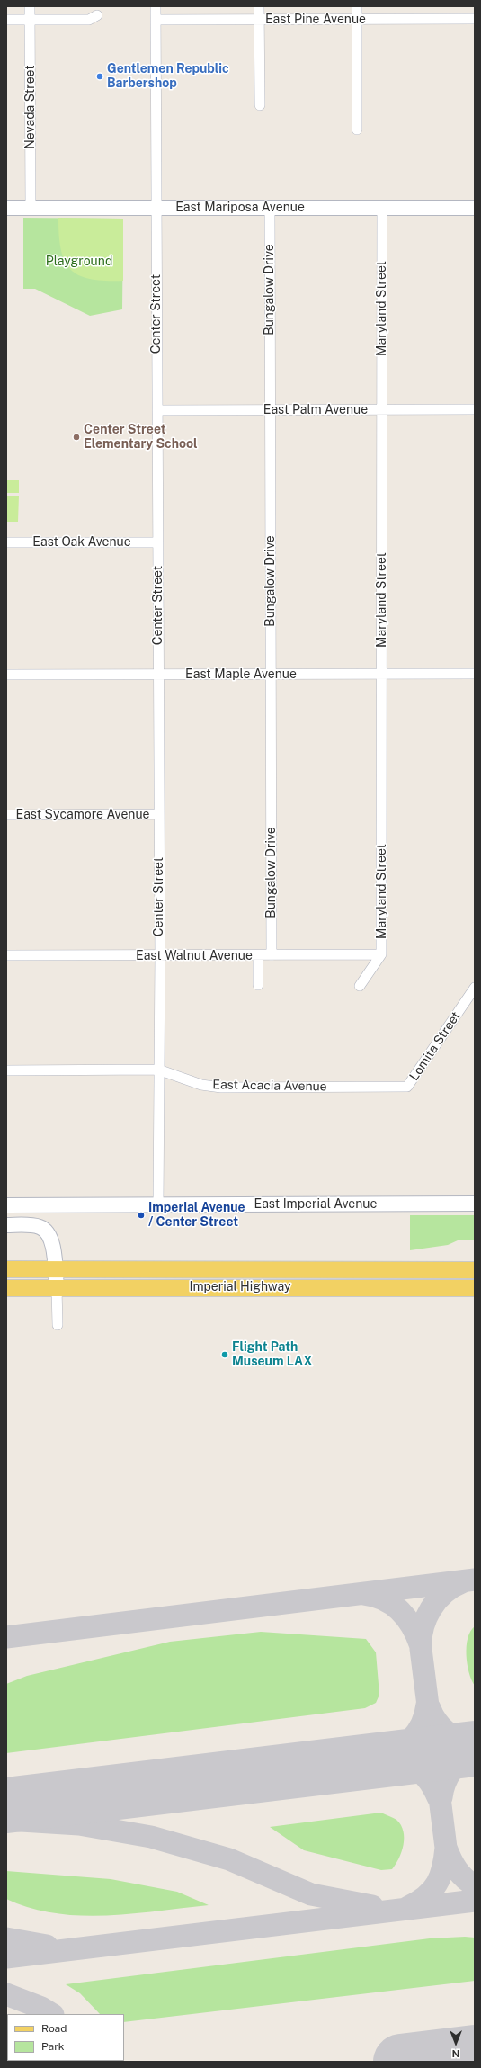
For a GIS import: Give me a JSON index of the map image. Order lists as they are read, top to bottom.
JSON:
{
  "streets": {
    "main road": ["Imperial Highway"],
    "street": [
      "East Pine Avenue",
      "Nevada Street",
      "East Mariposa Avenue",
      "Bungalow Drive",
      "Maryland Street",
      "Center Street",
      "East Palm Avenue",
      "East Oak Avenue",
      "East Maple Avenue",
      "East Sycamore Avenue",
      "East Walnut Avenue",
      "Lomita Street",
      "East Acacia Avenue",
      "East Imperial Avenue"
    ]
  },
  "crossings": [
    ["East Pine Avenue", "Center Street"],
    ["Nevada Street", "East Mariposa Avenue"],
    ["East Mariposa Avenue", "Bungalow Drive"],
    ["East Mariposa Avenue", "Maryland Street"],
    ["East Mariposa Avenue", "Center Street"],
    ["Bungalow Drive", "East Palm Avenue"],
    ["Bungalow Drive", "East Maple Avenue"],
    ["Bungalow Drive", "East Walnut Avenue"],
    ["Maryland Street", "East Palm Avenue"],
    ["Maryland Street", "East Maple Avenue"],
    ["Maryland Street", "East Walnut Avenue"],
    ["Center Street", "East Palm Avenue"],
    ["Center Street", "East Oak Avenue"],
    ["Center Street", "East Maple Avenue"],
    ["Center Street", "East Sycamore Avenue"],
    ["Center Street", "East Walnut Avenue"],
    ["Center Street", "East Acacia Avenue"],
    ["Center Street", "East Imperial Avenue"],
    ["Lomita Street", "East Acacia Avenue"]
  ],
  "parks": ["Playground"],
  "places": [
    "Gentlemen Republic Barbershop",
    "Center Street Elementary School",
    "Imperial Avenue / Center Street",
    "Flight Path Museum LAX"
  ],
  "legend": ["Road", "Park"],
  "north": "bottom"
}
